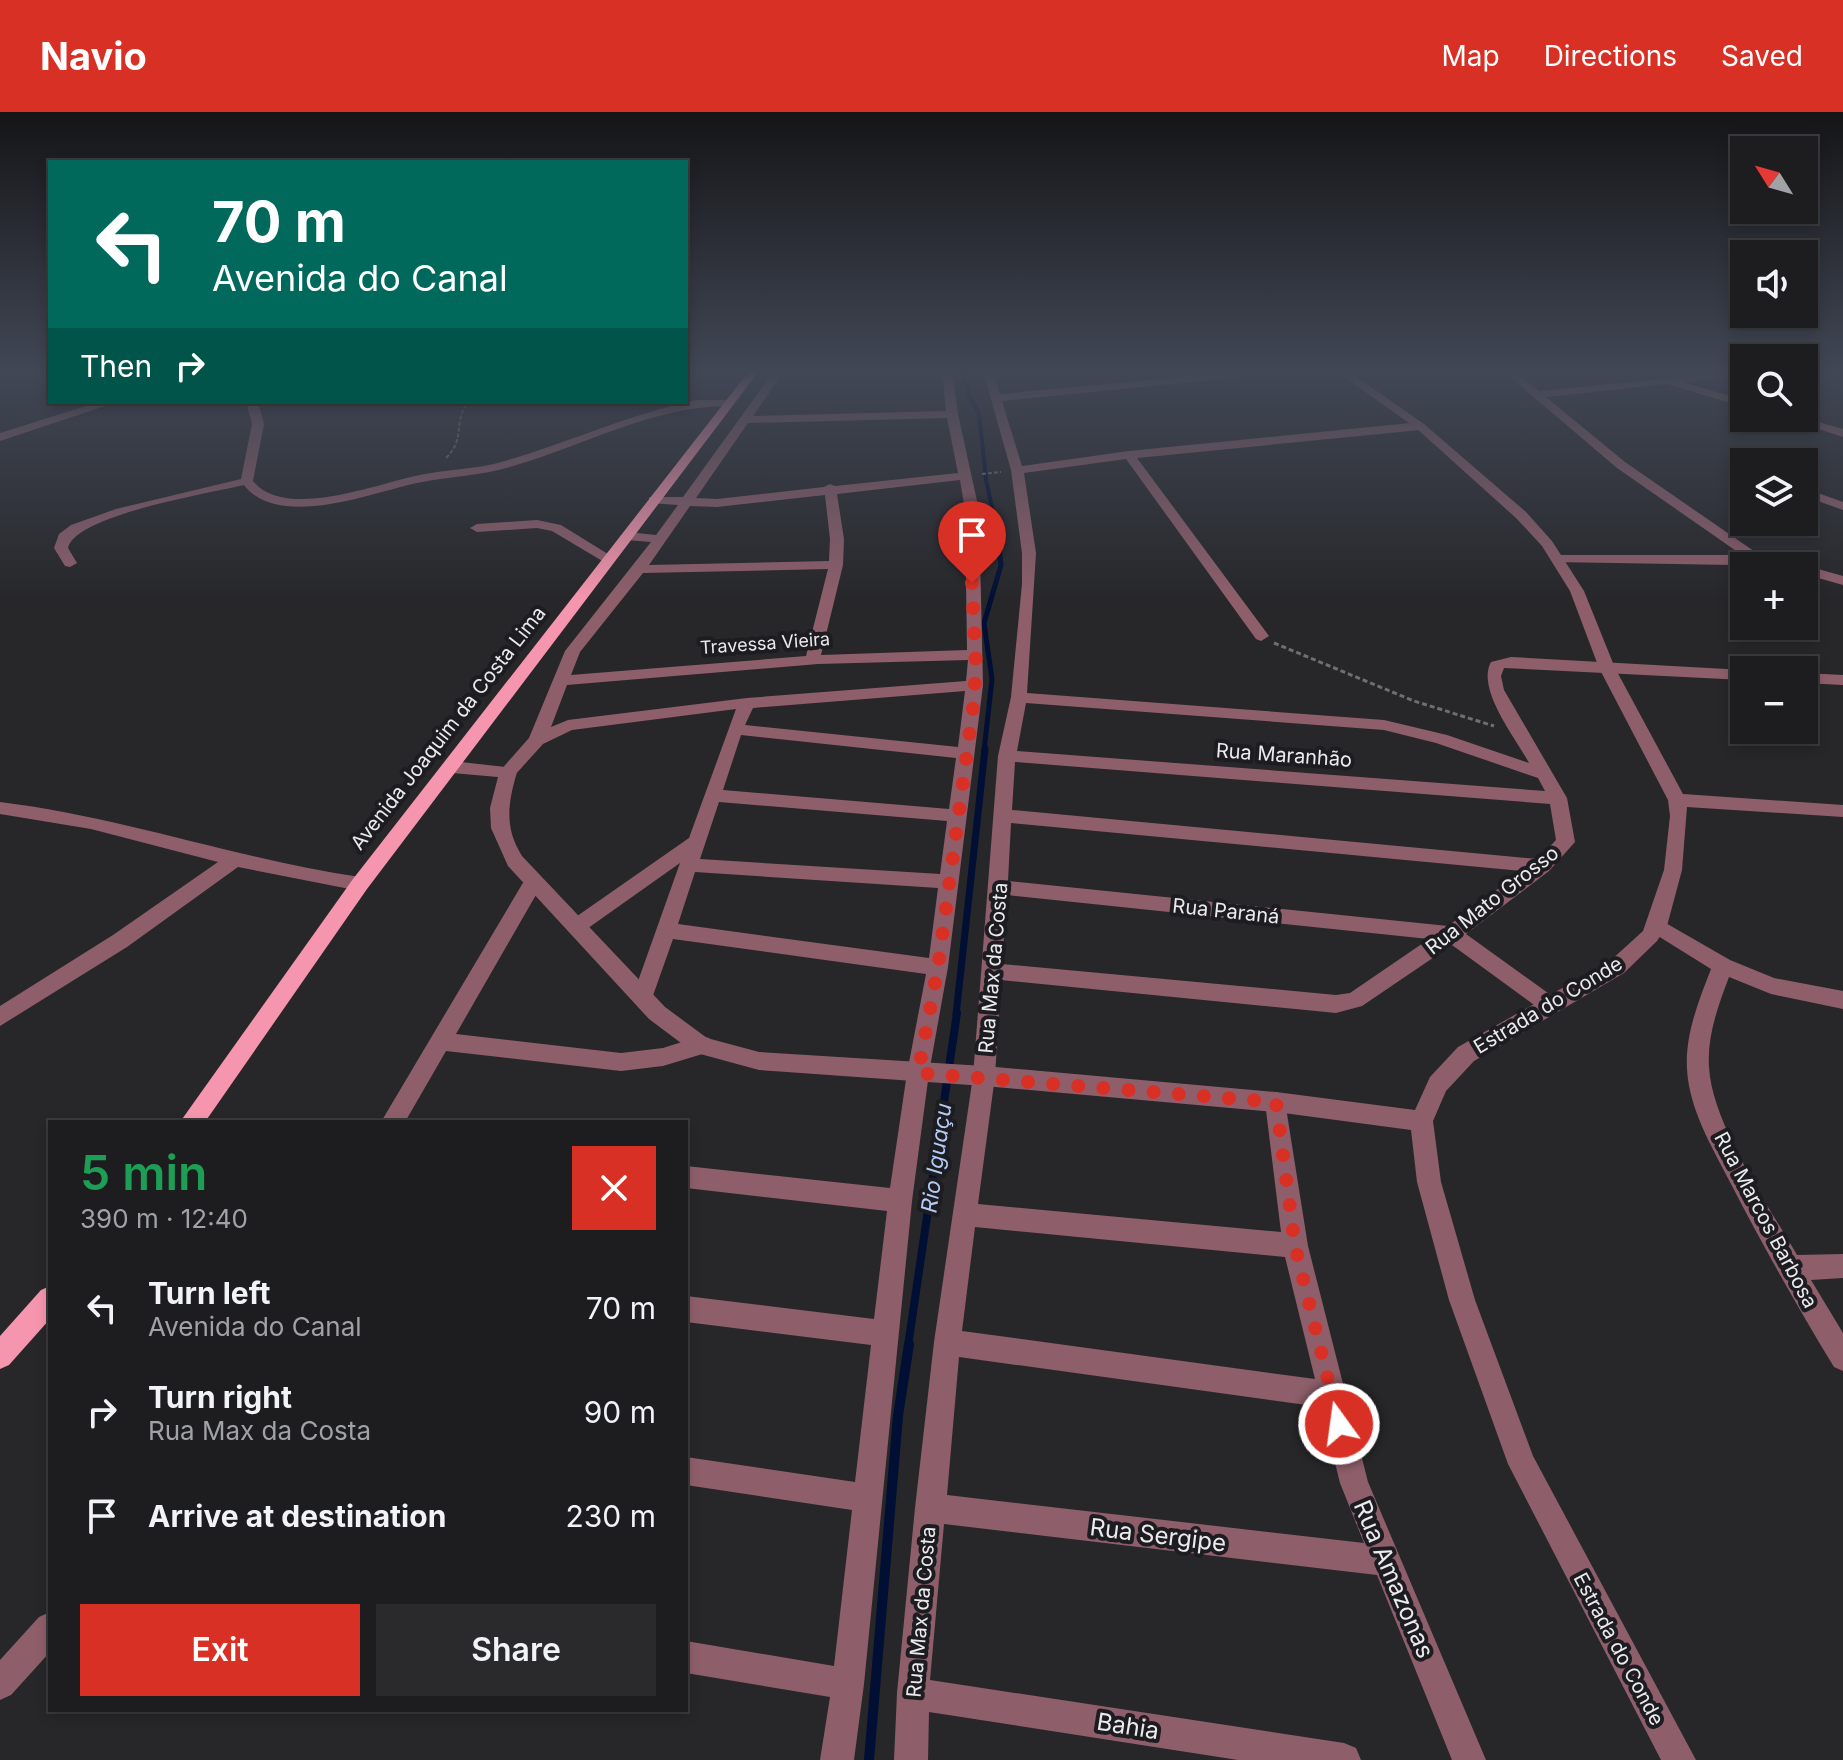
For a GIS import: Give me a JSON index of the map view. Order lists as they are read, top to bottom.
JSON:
{
  "streets": {
    "main road": ["Avenida Joaquim da Costa Lima"],
    "street": [
      "Travessa Vieira",
      "Rua Maranhão",
      "Rua Mato Grosso",
      "Rua Paraná",
      "Rua Max da Costa",
      "Estrada do Conde",
      "Rua Marcos Barbosa",
      "Rua Sergipe",
      "Rua Amazonas",
      "Bahia"
    ]
  },
  "crossings": [
    ["Rua Maranhão", "Rua Mato Grosso"],
    ["Rua Maranhão", "Rua Max da Costa"],
    ["Rua Mato Grosso", "Rua Paraná"],
    ["Rua Mato Grosso", "Rua Max da Costa"],
    ["Rua Mato Grosso", "Estrada do Conde"],
    ["Rua Paraná", "Rua Max da Costa"],
    ["Rua Max da Costa", "Rua Sergipe"],
    ["Rua Max da Costa", "Bahia"],
    ["Rua Sergipe", "Rua Amazonas"]
  ],
  "water": ["Rio Iguaçu"],
  "north": "top left",
  "page": {
    "header": "Navio",
    "nav": ["Map", "Directions", "Saved"],
    "map_buttons": ["+", "−"],
    "turn": ["70 m", "Avenida do Canal"],
    "then": "Then",
    "heading": ["5 min", "390 m · 12:40"],
    "list": [
      {
        "name": "Turn left",
        "note": "Avenida do Canal",
        "value": "70 m"
      },
      {
        "name": "Turn right",
        "note": "Rua Max da Costa",
        "value": "90 m"
      },
      {
        "name": "Arrive at destination",
        "value": "230 m"
      }
    ],
    "buttons": ["Exit", "Share"]
  }
}
